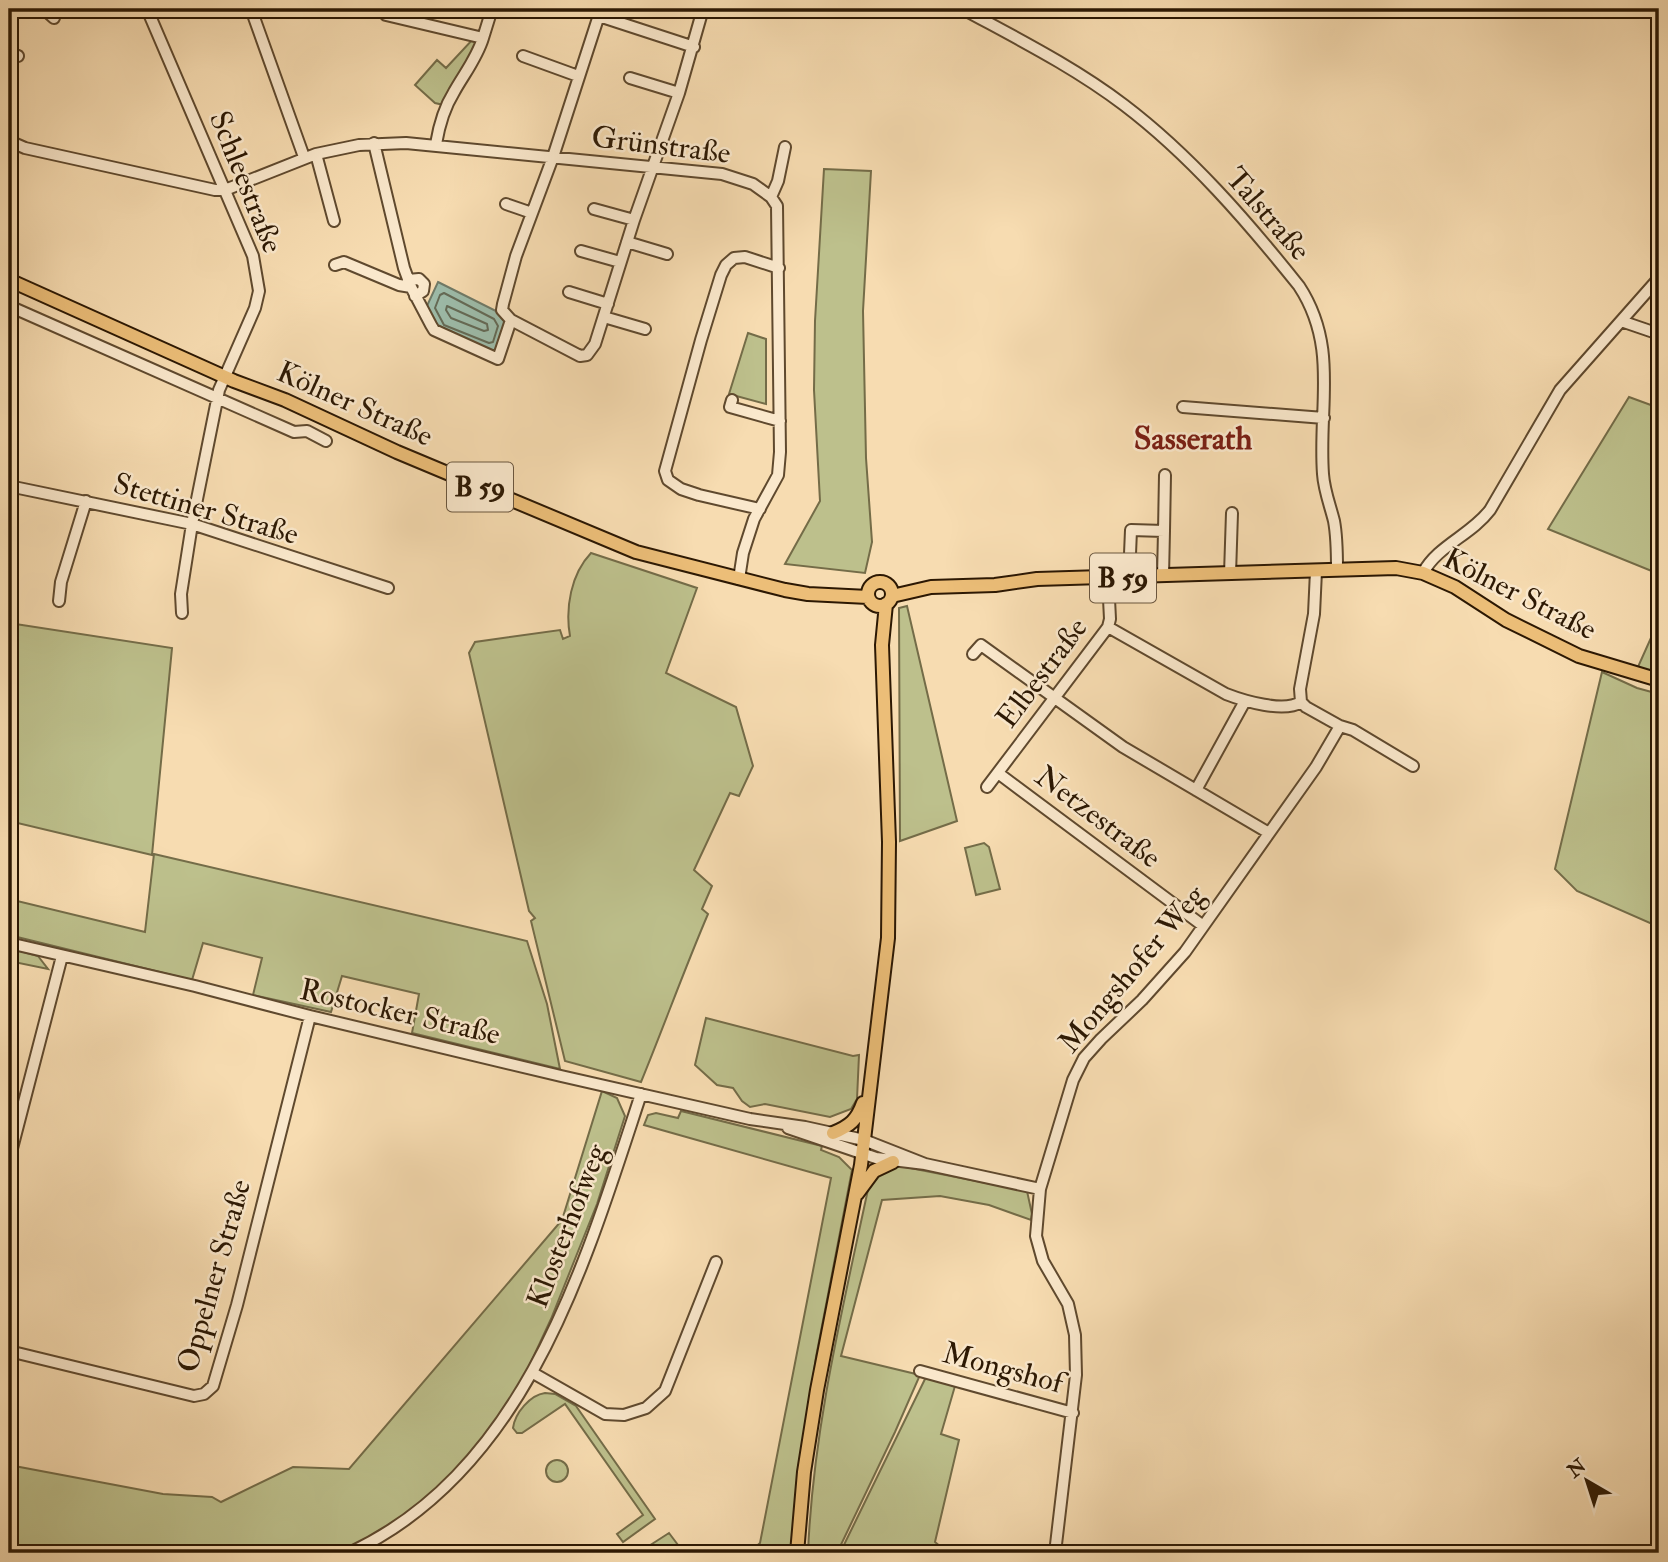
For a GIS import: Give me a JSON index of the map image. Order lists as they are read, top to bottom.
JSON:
{
  "streets": {
    "main road": ["Kölner Straße", "B 59"],
    "street": [
      "Grünstraße",
      "Schleestraße",
      "Talstraße",
      "Stettiner Straße",
      "Elbestraße",
      "Netzestraße",
      "Mongshofer Weg",
      "Rostocker Straße",
      "Klosterhofweg",
      "Oppelner Straße",
      "Mongshof"
    ]
  },
  "crossings": [
    ["Grünstraße", "Schleestraße"],
    ["Schleestraße", "Kölner Straße"],
    ["Schleestraße", "Stettiner Straße"],
    ["Talstraße", "Kölner Straße"],
    ["Kölner Straße", "Elbestraße"],
    ["Elbestraße", "Netzestraße"],
    ["Netzestraße", "Mongshofer Weg"],
    ["Mongshofer Weg", "Mongshof"],
    ["Rostocker Straße", "Klosterhofweg"],
    ["Rostocker Straße", "Oppelner Straße"]
  ],
  "districts": ["Sasserath"],
  "north": "top left"
}
